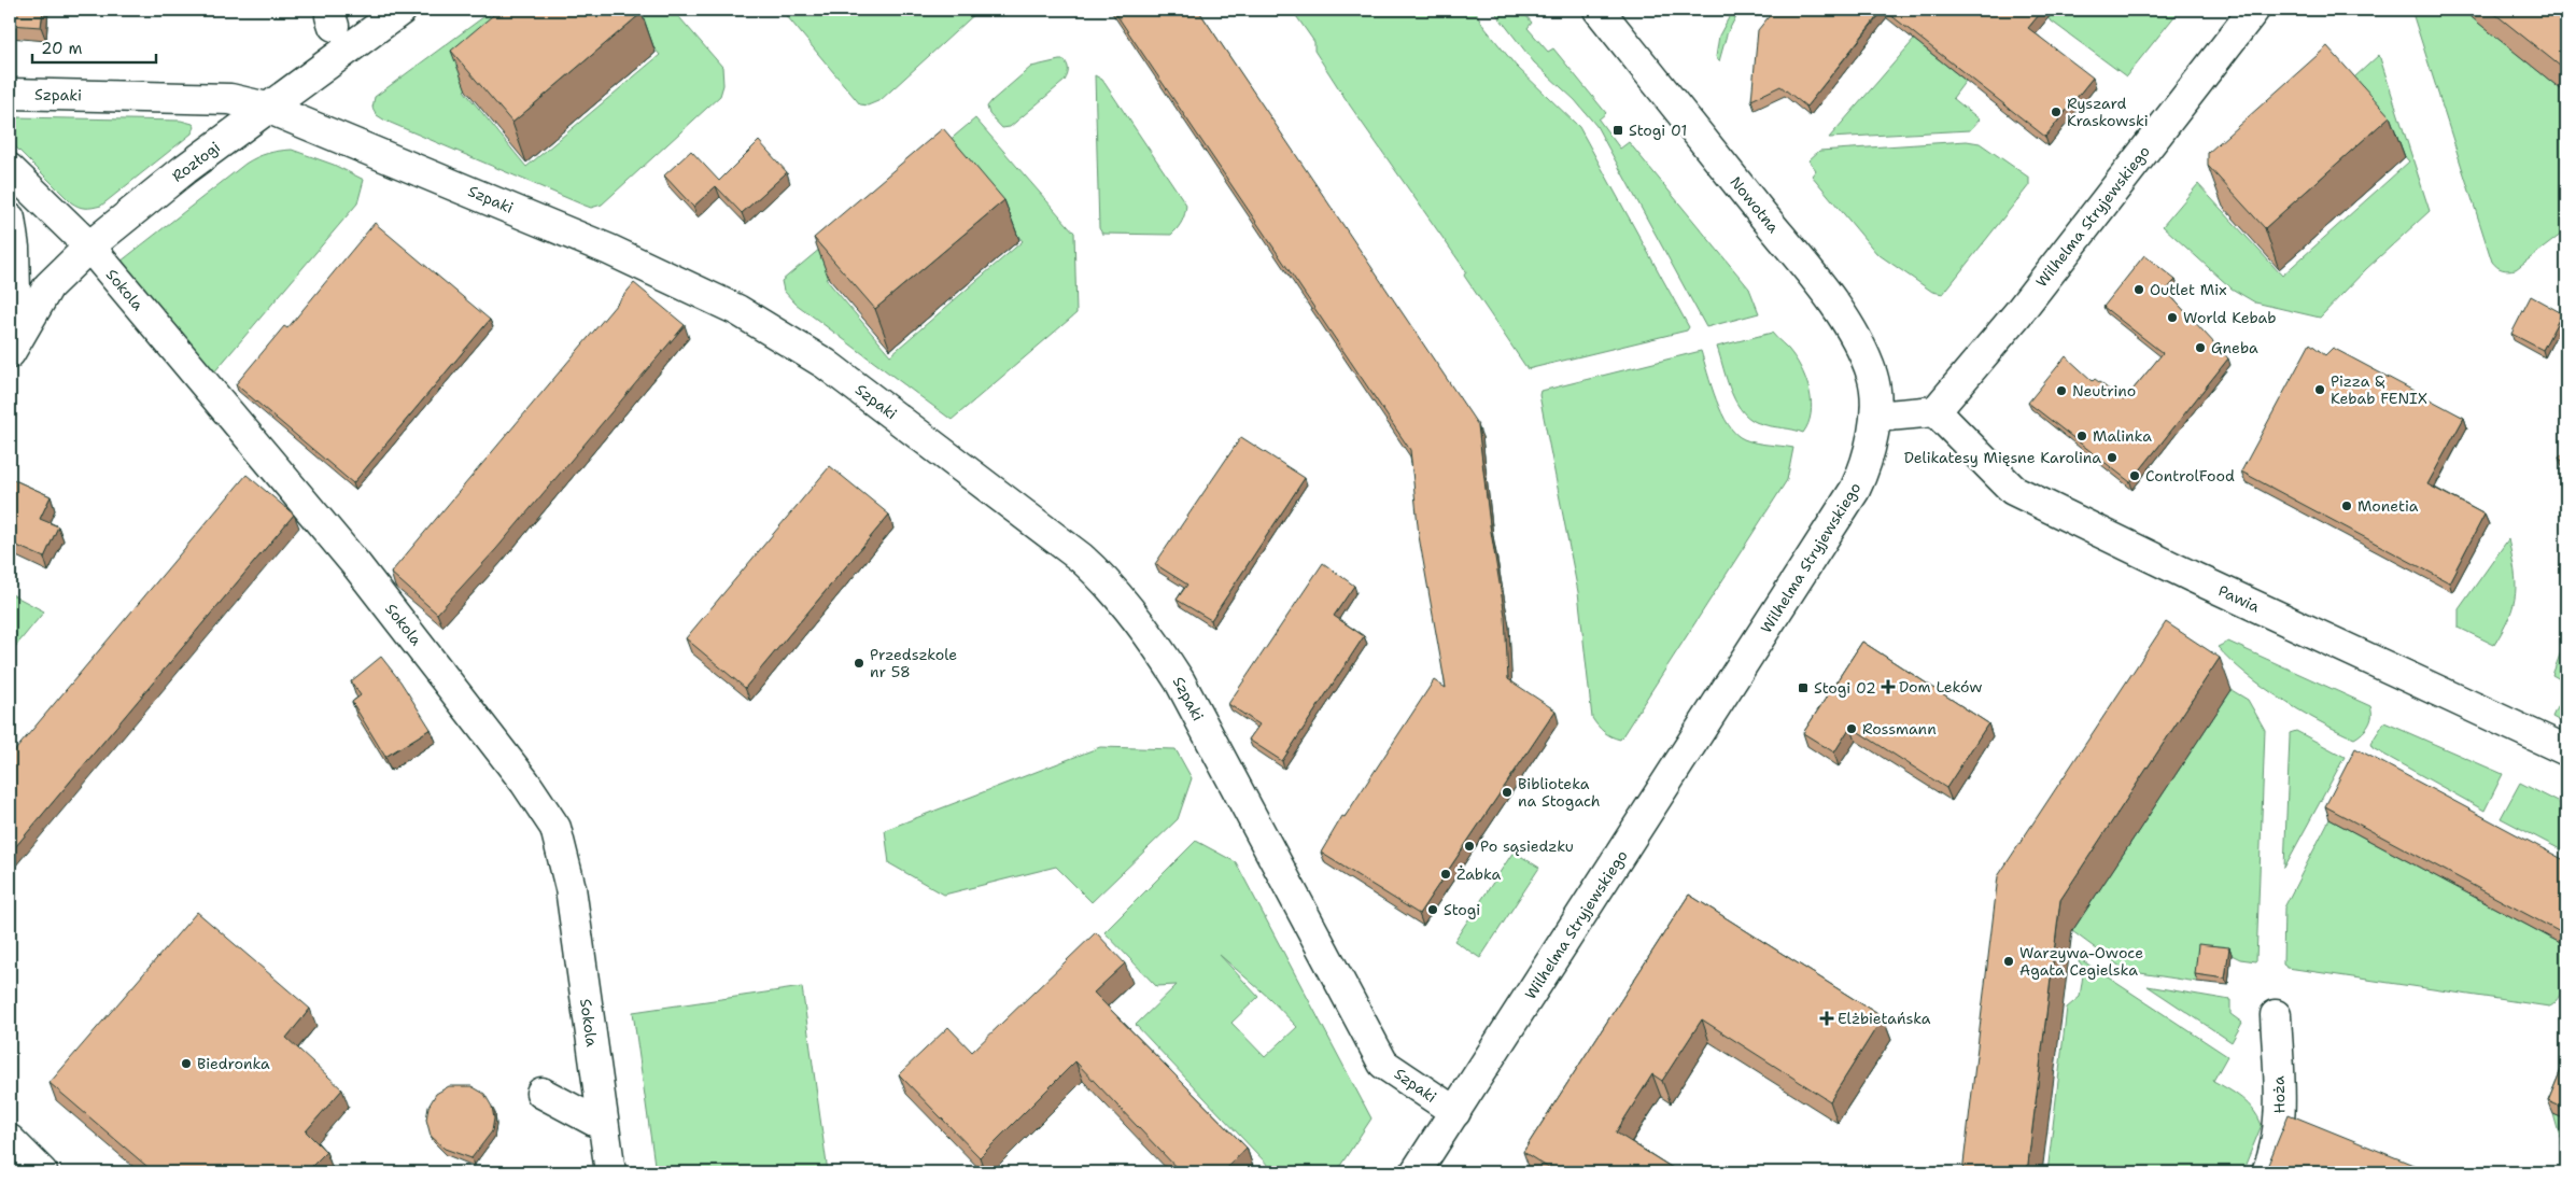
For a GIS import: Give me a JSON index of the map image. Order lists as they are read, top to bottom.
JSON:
{
  "streets": {
    "street": [
      "Szpaki",
      "Rozłogi",
      "Nowotna",
      "Wilhelma Stryjewskiego",
      "Sokola",
      "Pawia",
      "Hoża"
    ]
  },
  "crossings": [
    ["Szpaki", "Rozłogi"],
    ["Szpaki", "Wilhelma Stryjewskiego"],
    ["Rozłogi", "Sokola"],
    ["Nowotna", "Wilhelma Stryjewskiego"],
    ["Wilhelma Stryjewskiego", "Pawia"]
  ],
  "places": {
    "other": [
      "Ryszard Kraskowski",
      "Outlet Mix",
      "World Kebab",
      "Gneba",
      "Pizza & Kebab FENIX",
      "Neutrino",
      "Malinka",
      "Delikatesy Mięsne Karolina",
      "ControlFood",
      "Monetia",
      "Przedszkole nr 58",
      "Rossmann",
      "Biblioteka na Stogach",
      "Po sąsiedzku",
      "Żabka",
      "Stogi",
      "Warzywa-Owoce Agata Cegielska",
      "Biedronka"
    ],
    "transit": ["Stogi 01", "Stogi 02"],
    "health": ["Dom Leków", "Elżbietańska"]
  },
  "scale_bar": "20 m"
}
